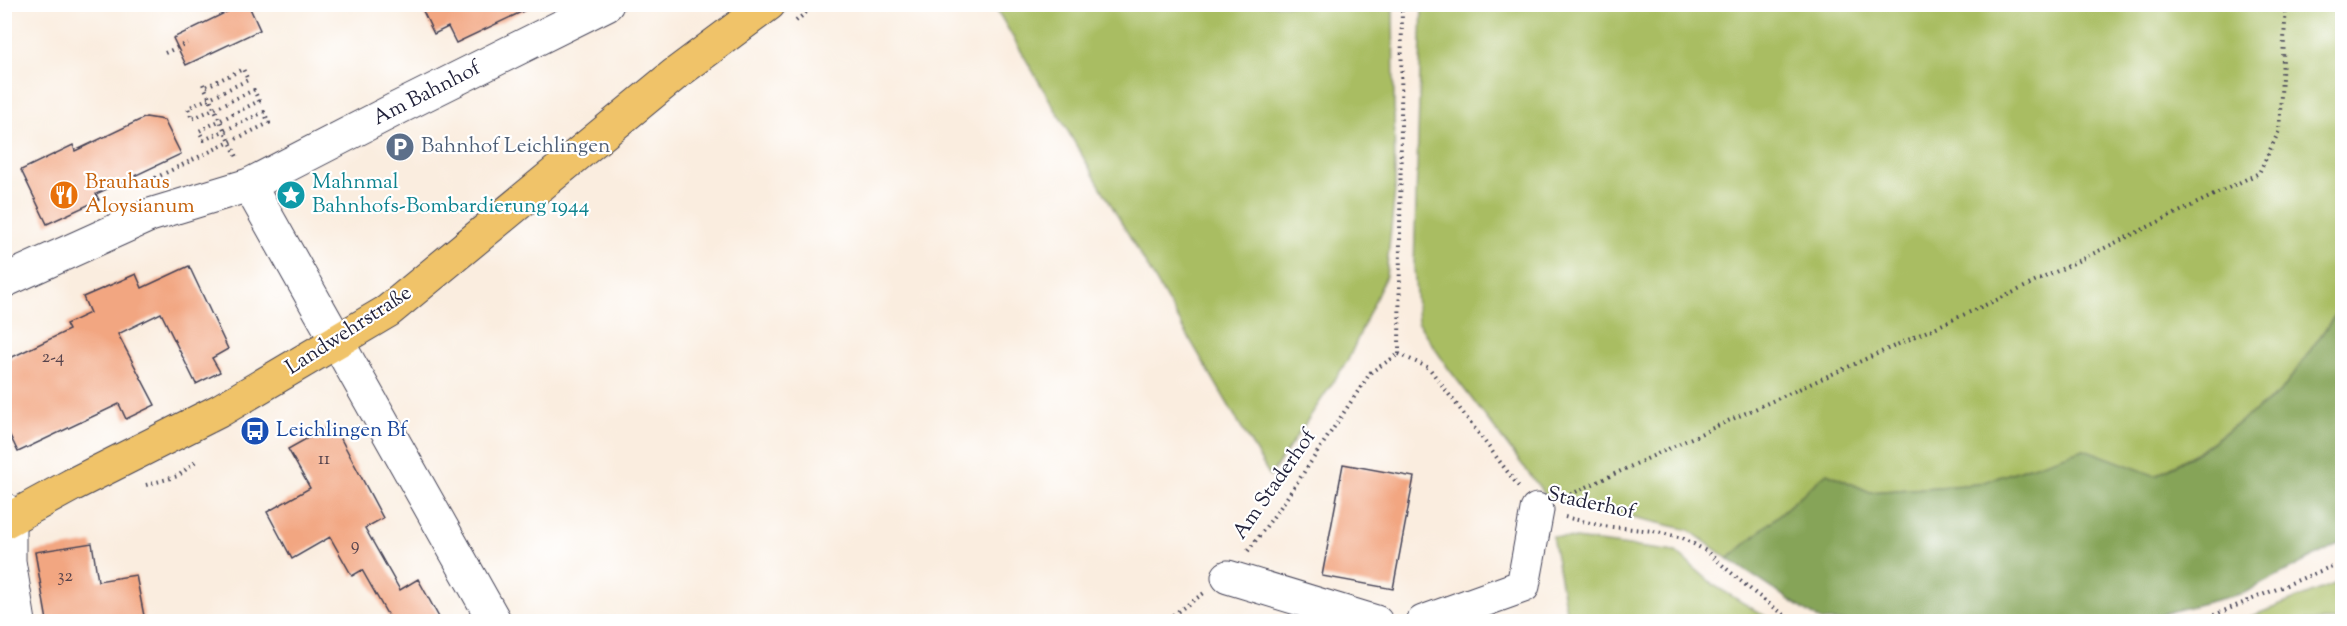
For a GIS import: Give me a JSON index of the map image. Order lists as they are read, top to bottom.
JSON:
{
  "streets": {
    "main road": ["Landwehrstraße"],
    "street": ["Am Bahnhof"],
    "path": ["Am Staderhof", "Staderhof"]
  },
  "crossings": [
    ["Am Staderhof", "Staderhof"]
  ],
  "places": {
    "parking": ["Bahnhof Leichlingen"],
    "restaurant": ["Brauhaus Aloysianum"],
    "place": ["Mahnmal Bahnhofs-Bombardierung 1944"],
    "bus stop": ["Leichlingen Bf"]
  },
  "house_numbers": [
    "2-4",
    "11",
    "9",
    "32"
  ]
}
